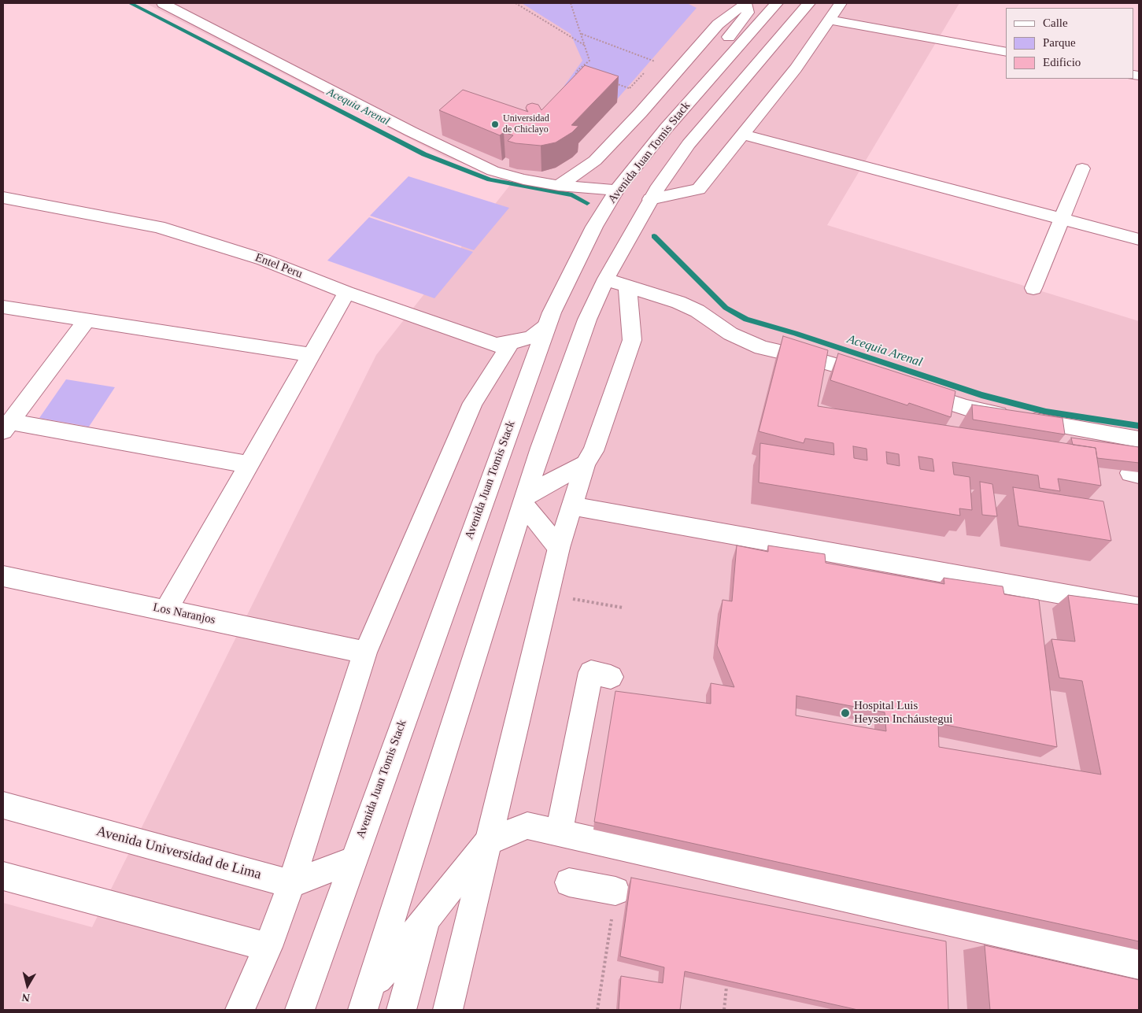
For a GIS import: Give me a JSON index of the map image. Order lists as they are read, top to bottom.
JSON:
{
  "streets": {
    "street": [
      "Avenida Juan Tomis Stack",
      "Entel Peru",
      "Los Naranjos",
      "Avenida Universidad de Lima"
    ]
  },
  "crossings": [
    ["Avenida Juan Tomis Stack", "Entel Peru"]
  ],
  "water": ["Acequia Arenal"],
  "places": ["Universidad de Chiclayo", "Hospital Luis Heysen Incháustegui"],
  "legend": ["Calle", "Parque", "Edificio"],
  "north": "bottom"
}
